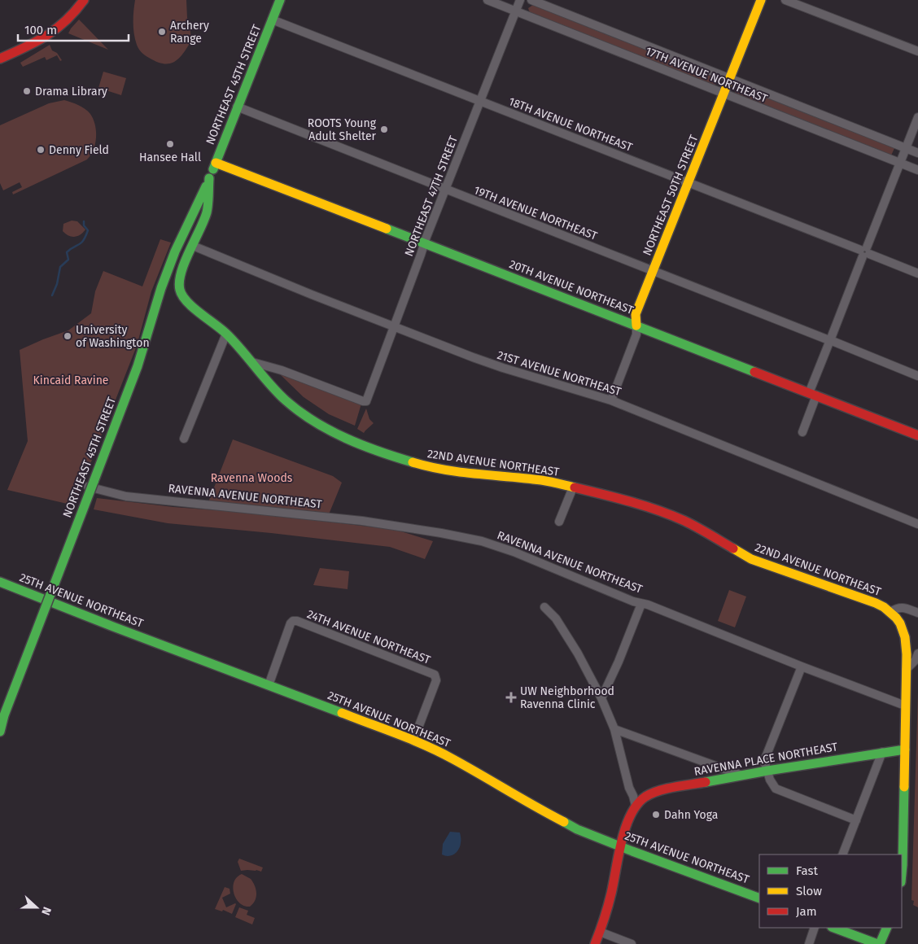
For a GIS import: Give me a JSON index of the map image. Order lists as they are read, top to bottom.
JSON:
{
  "streets": {
    "main road": [
      "NORTHEAST 45TH STREET",
      "NORTHEAST 50TH STREET",
      "20TH AVENUE NORTHEAST",
      "22ND AVENUE NORTHEAST",
      "25TH AVENUE NORTHEAST",
      "RAVENNA PLACE NORTHEAST"
    ],
    "street": [
      "17TH AVENUE NORTHEAST",
      "18TH AVENUE NORTHEAST",
      "NORTHEAST 47TH STREET",
      "19TH AVENUE NORTHEAST",
      "21ST AVENUE NORTHEAST",
      "RAVENNA AVENUE NORTHEAST",
      "24TH AVENUE NORTHEAST"
    ]
  },
  "crossings": [
    ["17TH AVENUE NORTHEAST", "NORTHEAST 50TH STREET"],
    ["17TH AVENUE NORTHEAST", "NORTHEAST 47TH STREET"],
    ["NORTHEAST 45TH STREET", "18TH AVENUE NORTHEAST"],
    ["NORTHEAST 45TH STREET", "19TH AVENUE NORTHEAST"],
    ["NORTHEAST 45TH STREET", "20TH AVENUE NORTHEAST"],
    ["NORTHEAST 45TH STREET", "21ST AVENUE NORTHEAST"],
    ["NORTHEAST 45TH STREET", "22ND AVENUE NORTHEAST"],
    ["18TH AVENUE NORTHEAST", "NORTHEAST 50TH STREET"],
    ["18TH AVENUE NORTHEAST", "NORTHEAST 47TH STREET"],
    ["NORTHEAST 50TH STREET", "19TH AVENUE NORTHEAST"],
    ["NORTHEAST 50TH STREET", "20TH AVENUE NORTHEAST"],
    ["NORTHEAST 50TH STREET", "21ST AVENUE NORTHEAST"],
    ["NORTHEAST 47TH STREET", "19TH AVENUE NORTHEAST"],
    ["NORTHEAST 47TH STREET", "20TH AVENUE NORTHEAST"],
    ["NORTHEAST 47TH STREET", "21ST AVENUE NORTHEAST"],
    ["NORTHEAST 47TH STREET", "22ND AVENUE NORTHEAST"],
    ["22ND AVENUE NORTHEAST", "RAVENNA AVENUE NORTHEAST"],
    ["22ND AVENUE NORTHEAST", "RAVENNA PLACE NORTHEAST"],
    ["25TH AVENUE NORTHEAST", "24TH AVENUE NORTHEAST"]
  ],
  "parks": ["Kincaid Ravine", "Ravenna Woods"],
  "places": {
    "other": [
      "Archery Range",
      "Drama Library",
      "ROOTS Young Adult Shelter",
      "Hansee Hall",
      "Denny Field",
      "University of Washington",
      "Dahn Yoga"
    ],
    "health": ["UW Neighborhood Ravenna Clinic"]
  },
  "legend": ["Fast", "Slow", "Jam"],
  "scale_bar": "100 m",
  "north": "right"
}
